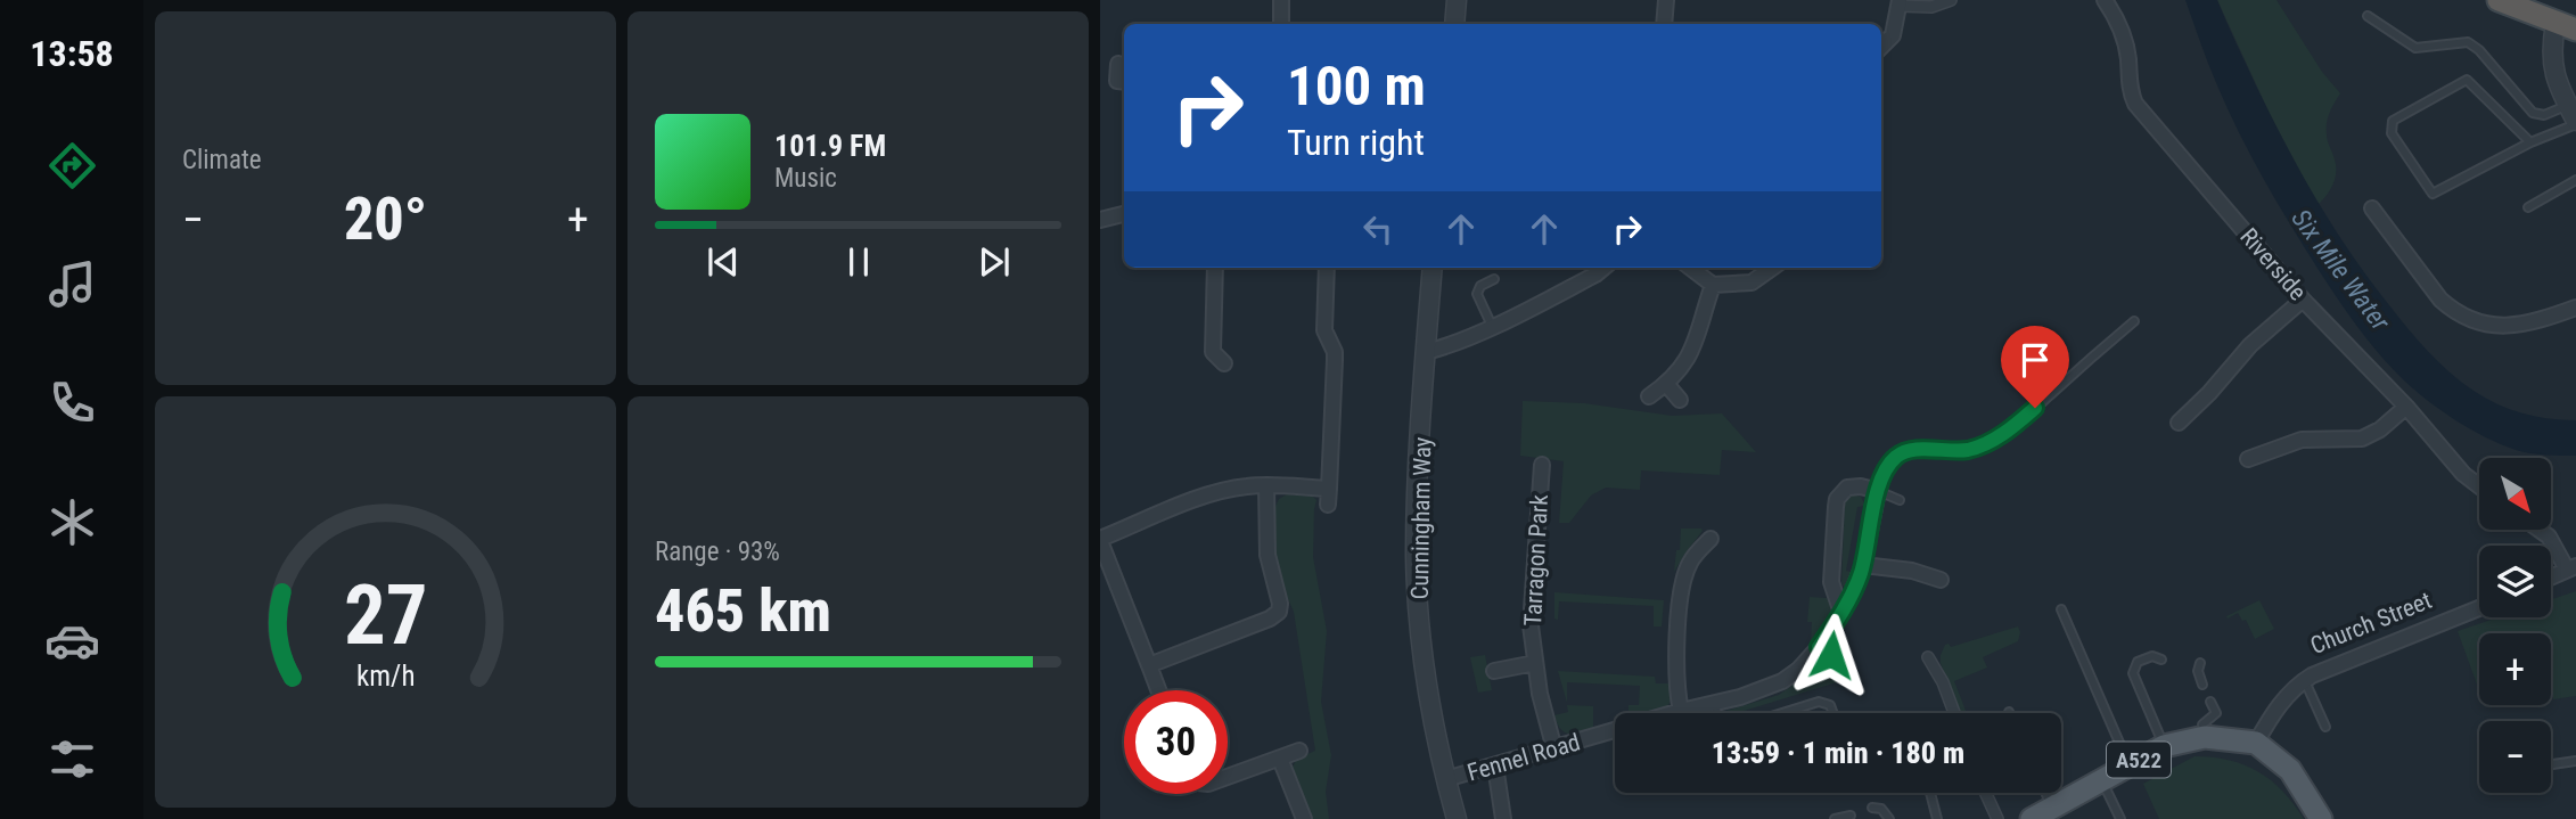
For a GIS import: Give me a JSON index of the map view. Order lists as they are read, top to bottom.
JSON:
{
  "streets": {
    "main road": ["A522"],
    "street": [
      "Riverside",
      "Cunningham Way",
      "Tarragon Park",
      "Church Street",
      "Fennel Road"
    ]
  },
  "crossings": [
    ["Cunningham Way", "Fennel Road"],
    ["Tarragon Park", "Fennel Road"],
    ["Church Street", "A522"]
  ],
  "water": ["Six Mile Water"],
  "north": "bottom right",
  "page": {
    "tabs": "13:58",
    "tile": [
      "Climate",
      ["Range · 93%", "465 km"]
    ],
    "turn": ["100 m", "Turn right"],
    "song": ["101.9 FM", "Music"],
    "heat": ["−", "20°", "+"],
    "map_buttons": ["+", "−"],
    "limit": "30",
    "trip": "13:59 · 1 min · 180 m",
    "gauge": ["27", "km/h"]
  }
}
